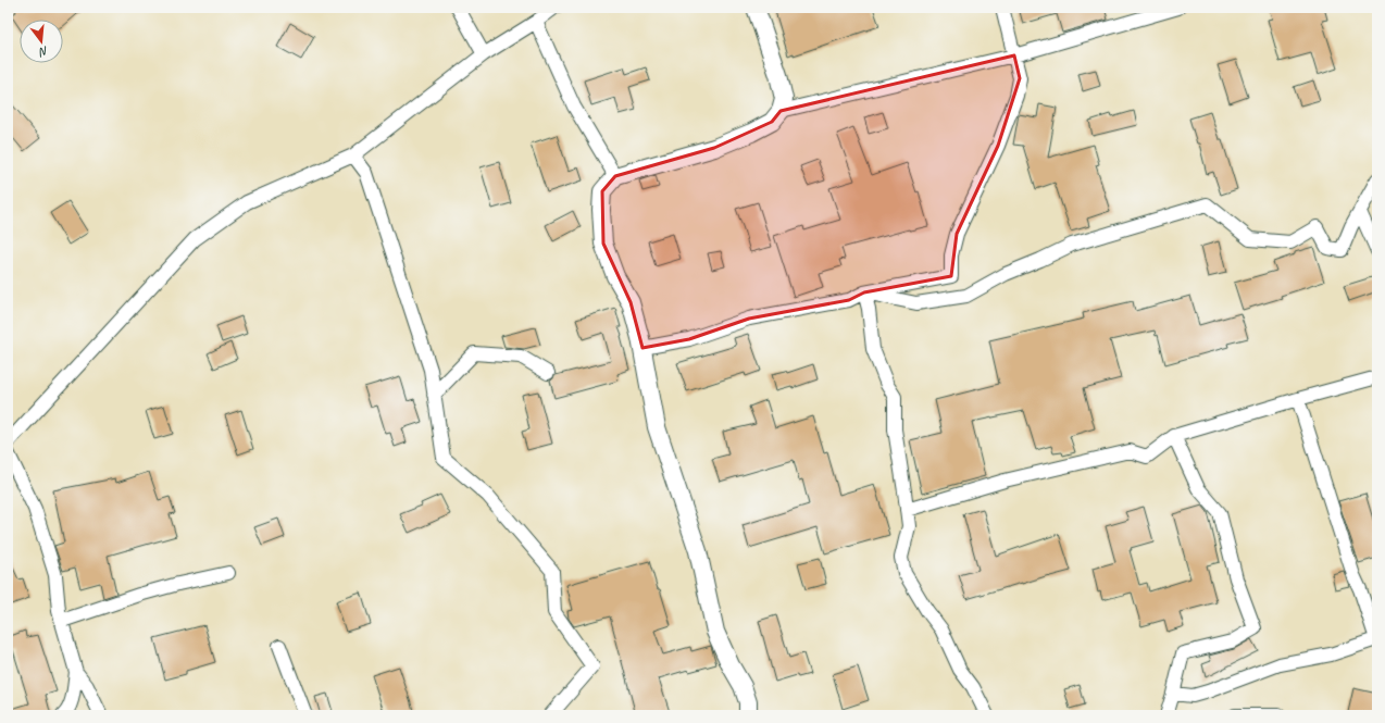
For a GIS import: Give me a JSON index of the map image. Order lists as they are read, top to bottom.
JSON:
{
  "north": "bottom"
}
